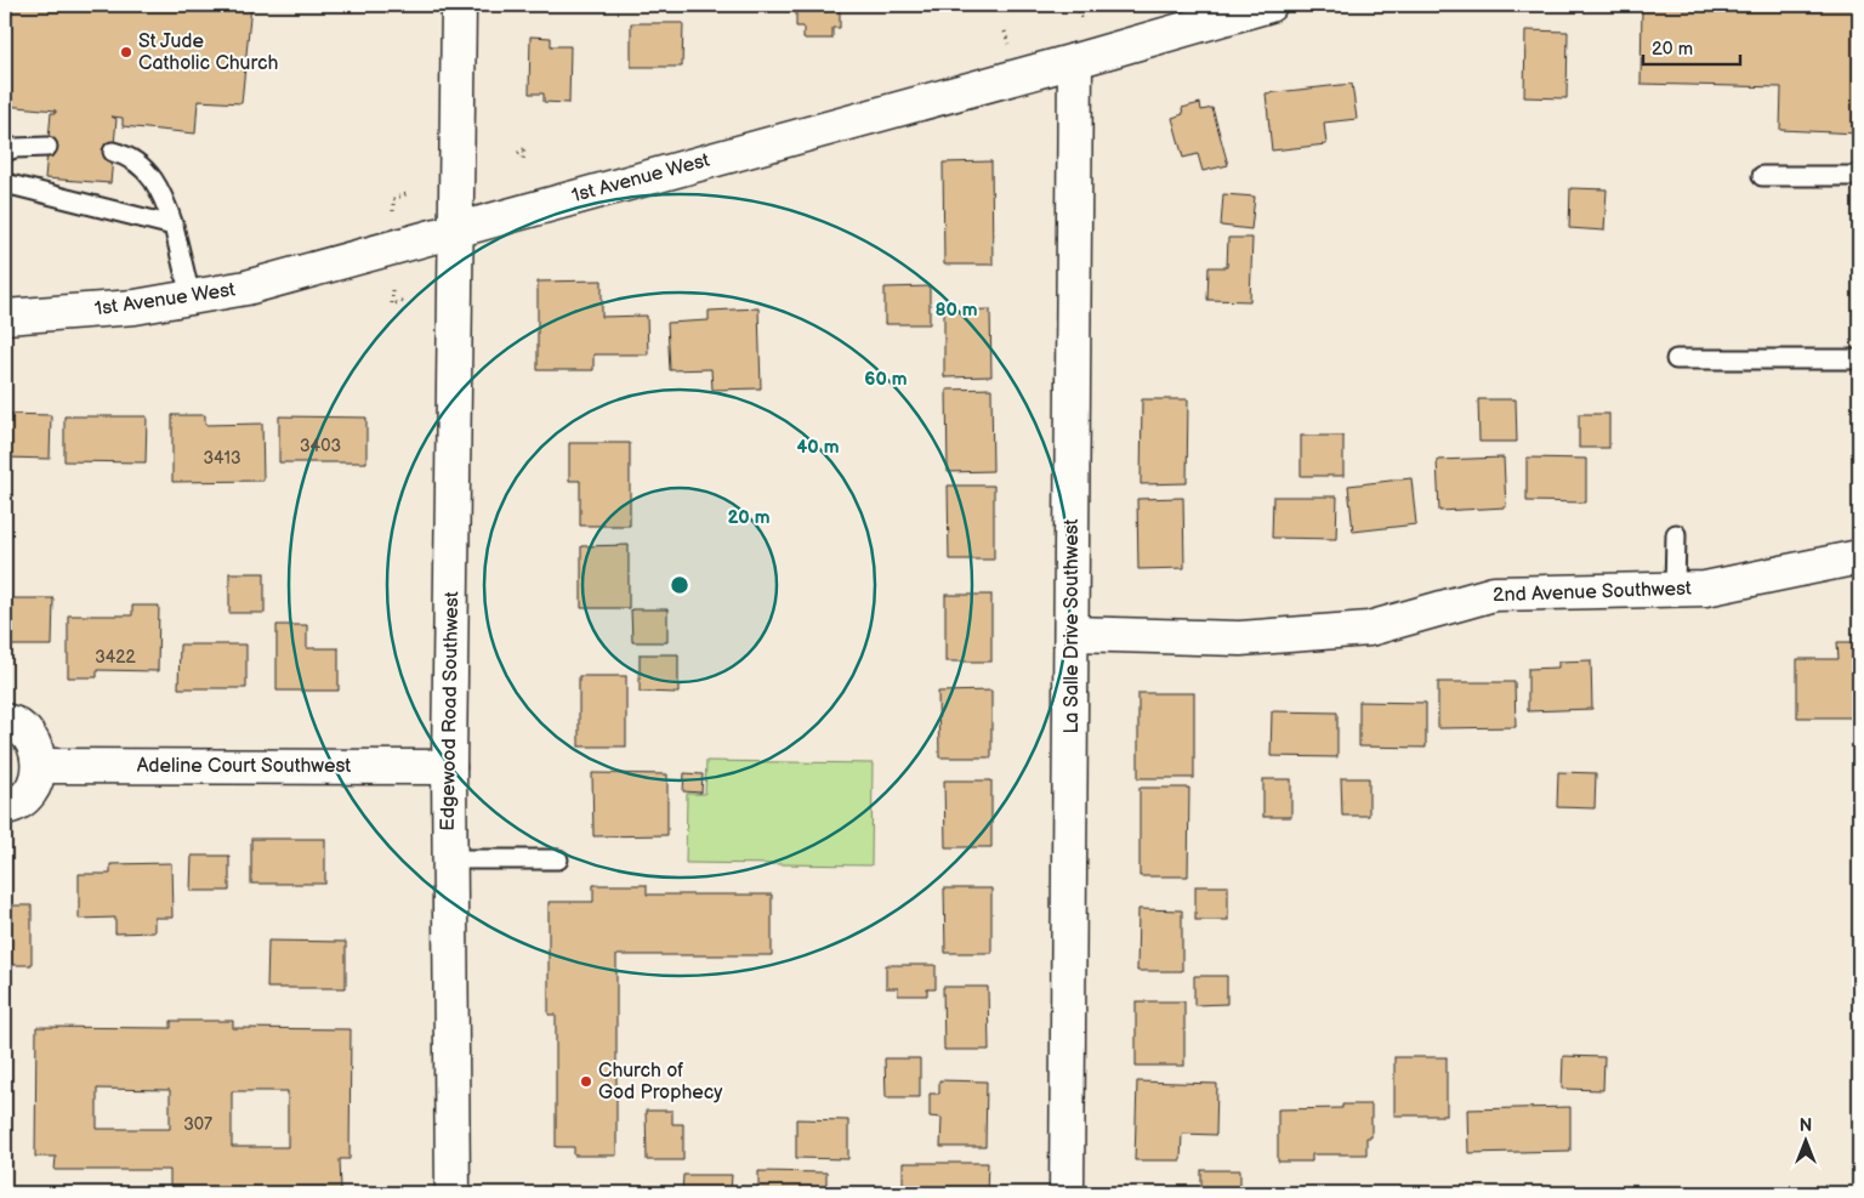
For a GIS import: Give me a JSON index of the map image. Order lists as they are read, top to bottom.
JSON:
{
  "streets": {
    "street": [
      "1st Avenue West",
      "2nd Avenue Southwest",
      "La Salle Drive Southwest",
      "Edgewood Road Southwest",
      "Adeline Court Southwest"
    ]
  },
  "crossings": [
    ["1st Avenue West", "La Salle Drive Southwest"],
    ["1st Avenue West", "Edgewood Road Southwest"],
    ["2nd Avenue Southwest", "La Salle Drive Southwest"],
    ["Edgewood Road Southwest", "Adeline Court Southwest"]
  ],
  "places": ["St Jude Catholic Church", "Church of God Prophecy"],
  "house_numbers": [
    "3403",
    "3413",
    "3422",
    "307"
  ],
  "scale_bar": "20 m",
  "north": "top",
  "rings": [
    "80 m",
    "60 m",
    "40 m",
    "20 m"
  ]
}
